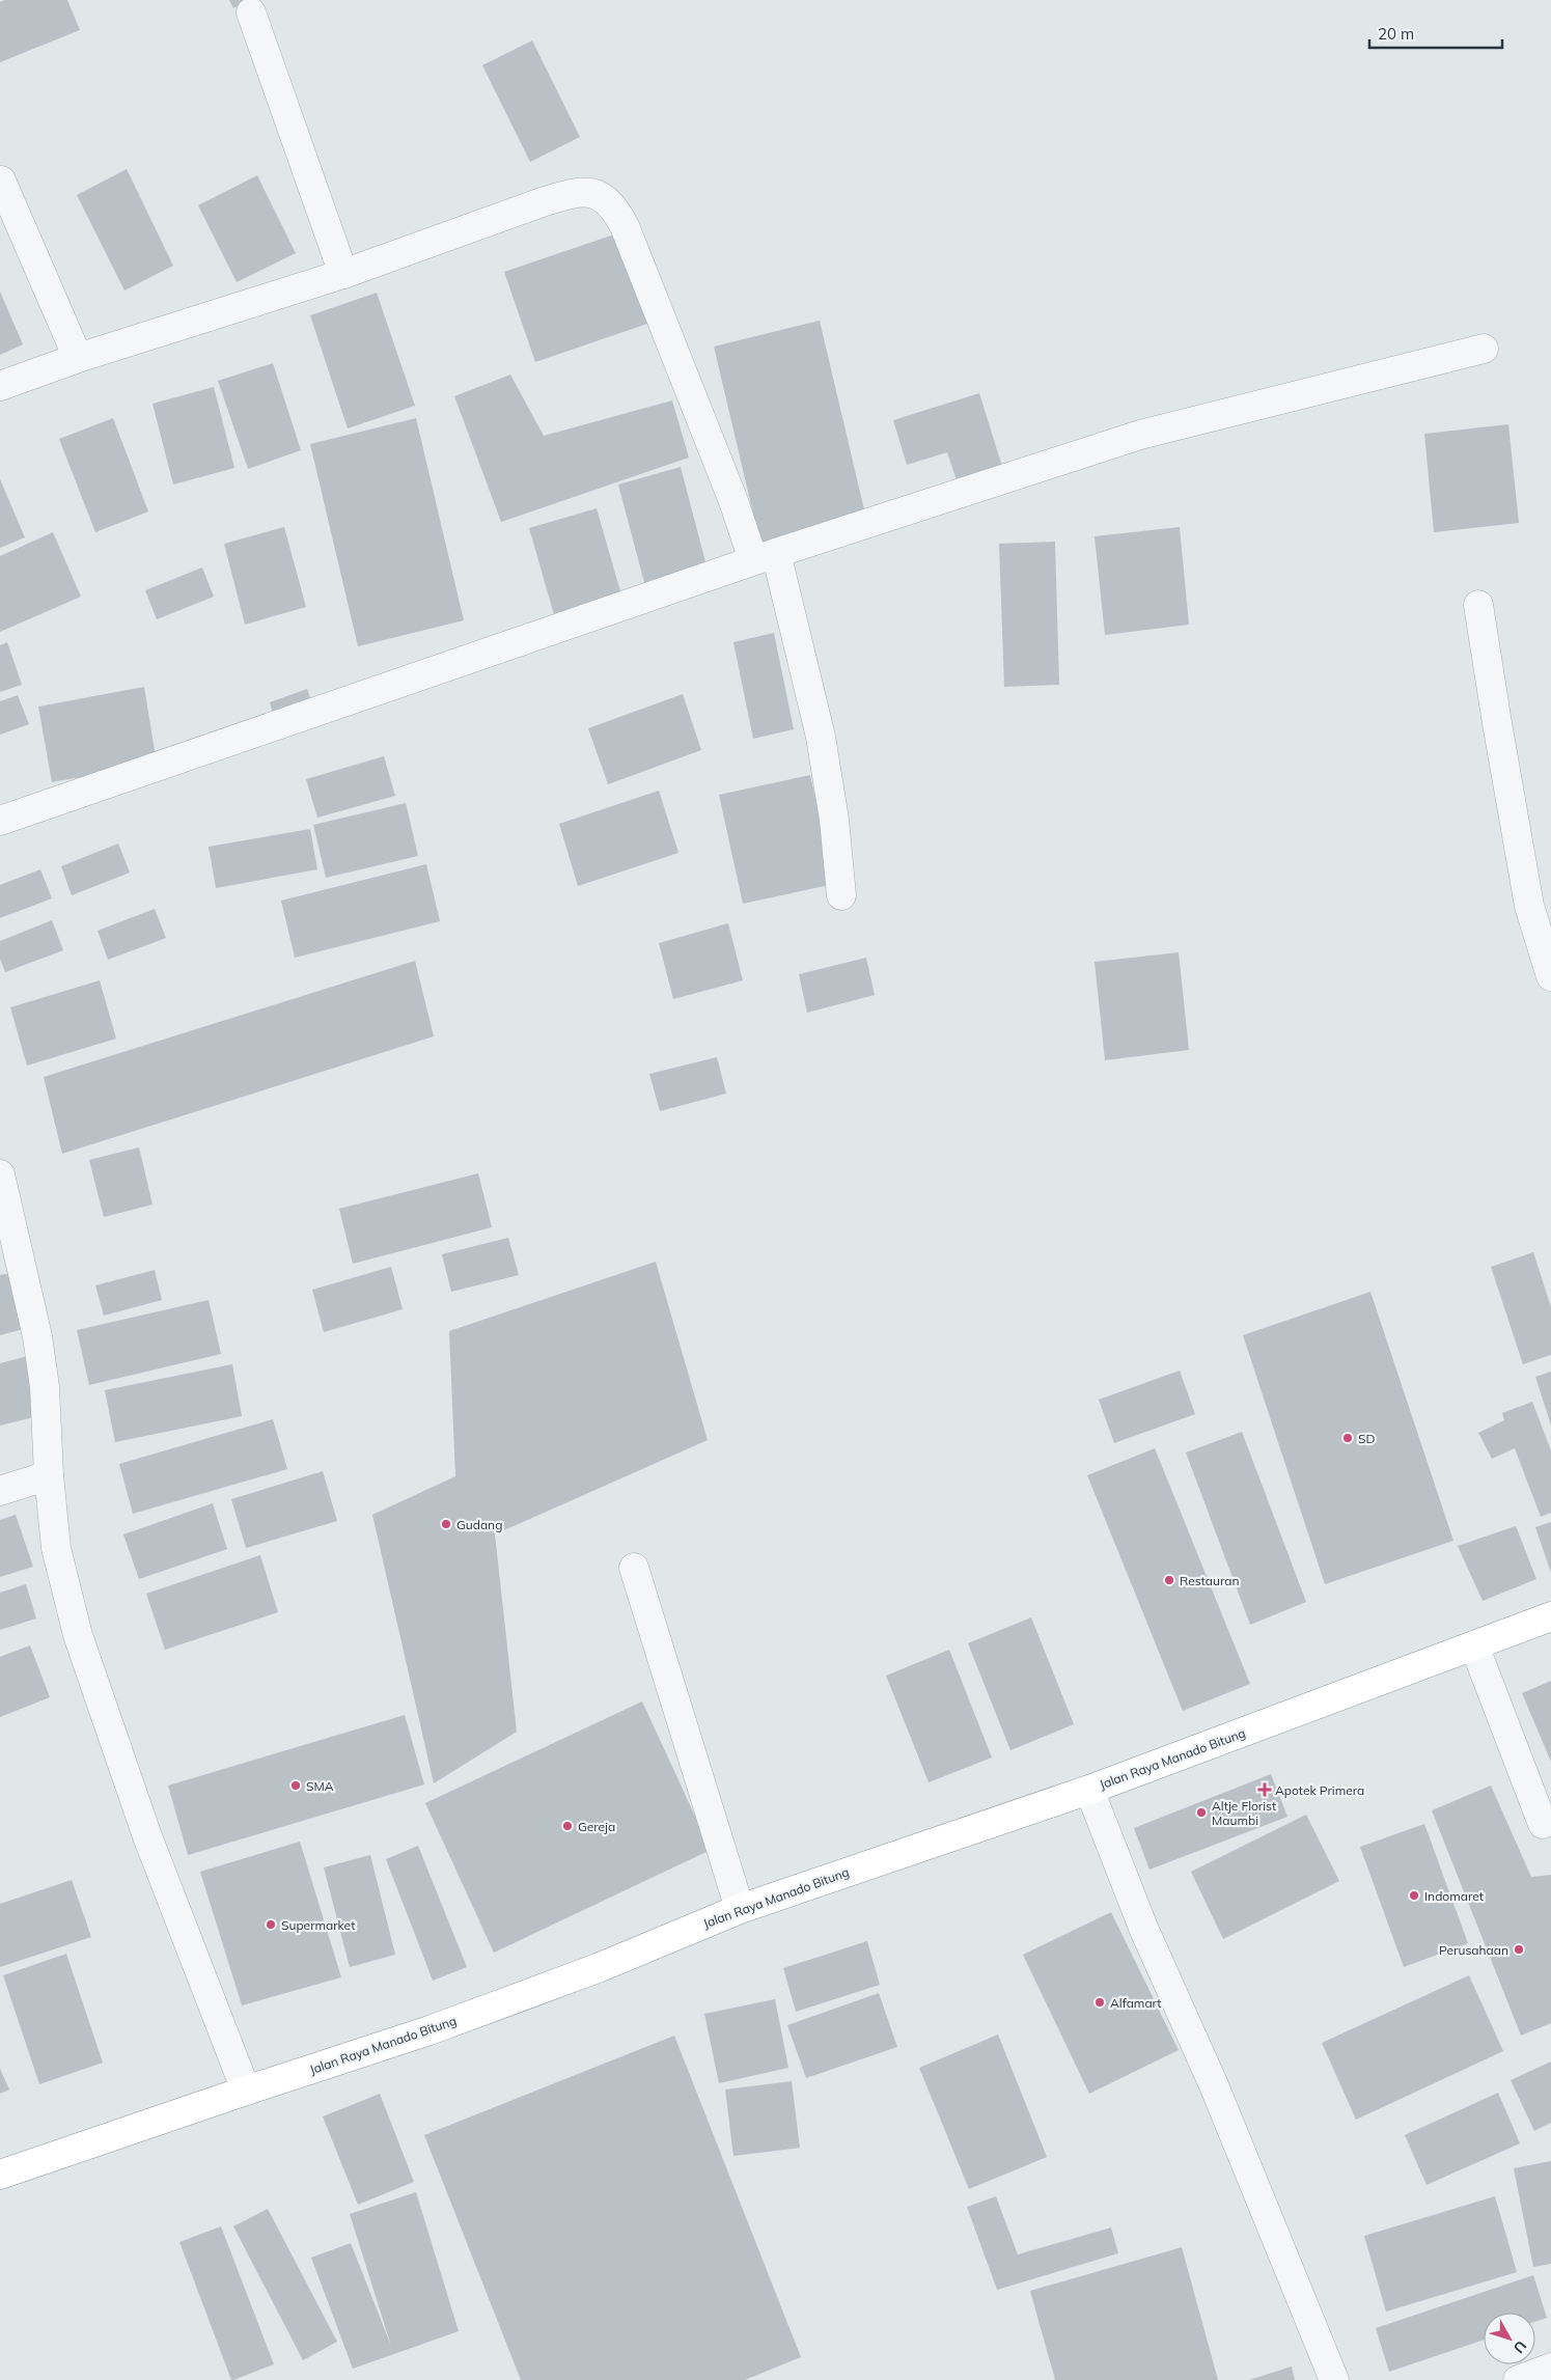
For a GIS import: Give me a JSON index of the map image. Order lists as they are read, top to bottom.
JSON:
{
  "streets": {
    "highway": ["Jalan Raya Manado Bitung"]
  },
  "places": {
    "other": [
      "SD",
      "Gudang",
      "Restauran",
      "SMA",
      "Altje Florist Maumbi",
      "Gereja",
      "Indomaret",
      "Supermarket",
      "Perusahaan",
      "Alfamart"
    ],
    "health": ["Apotek Primera"]
  },
  "scale_bar": "20 m",
  "north": "bottom right"
}
